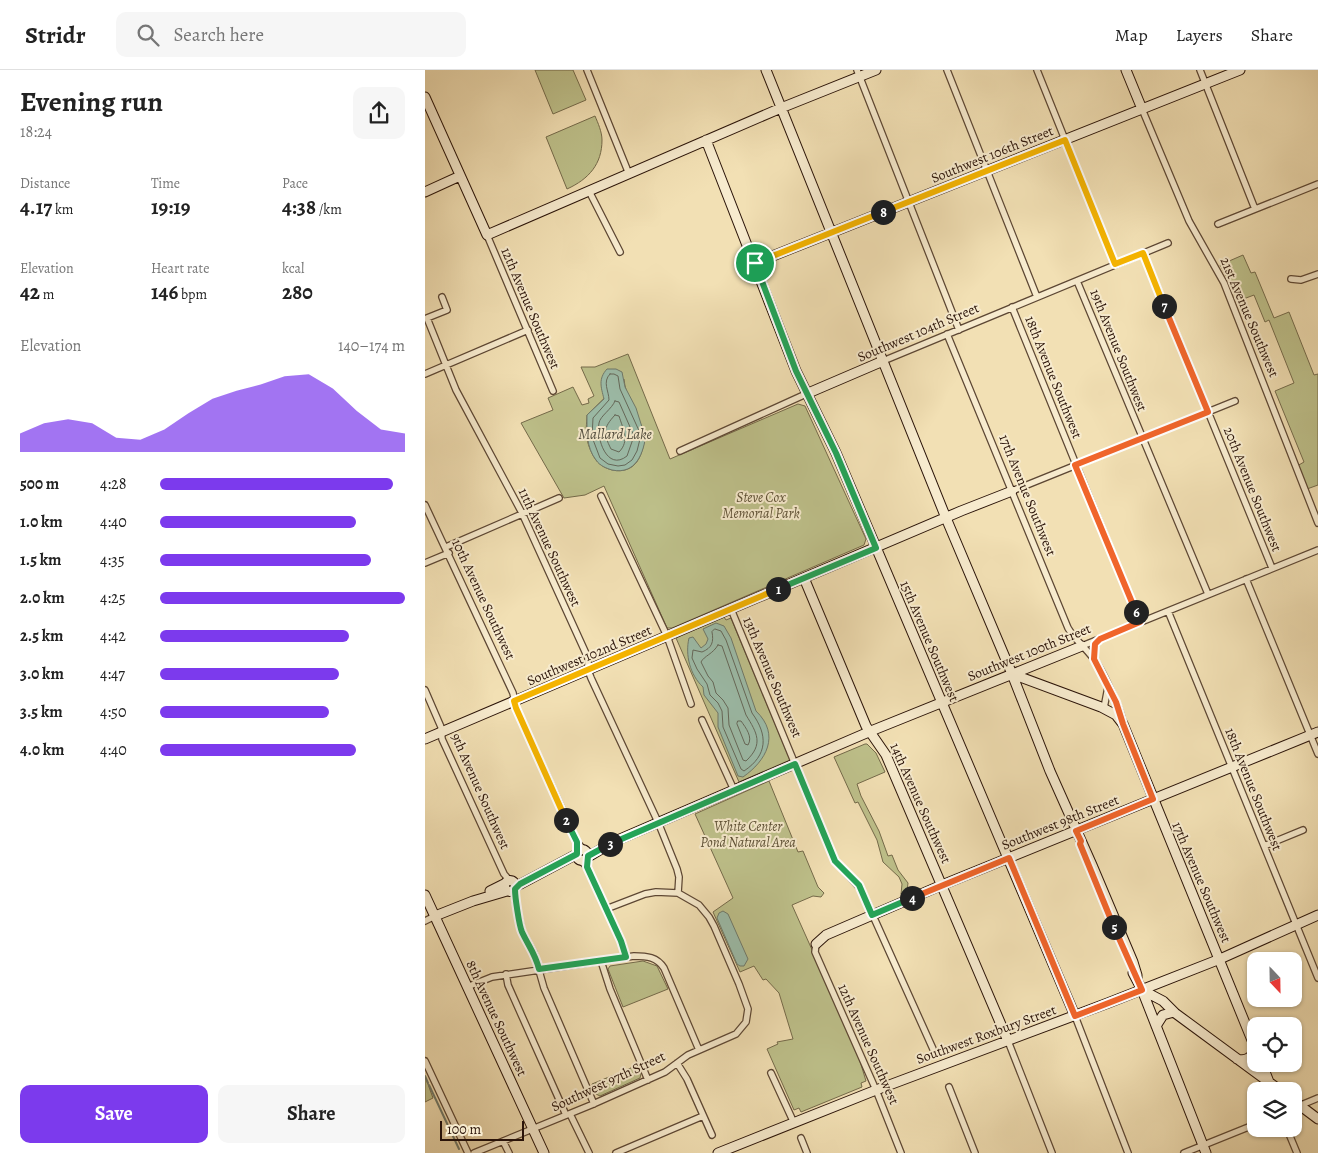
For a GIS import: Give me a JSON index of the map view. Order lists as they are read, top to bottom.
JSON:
{
  "streets": {
    "street": [
      "Southwest 106th Street",
      "12th Avenue Southwest",
      "21st Avenue Southwest",
      "Southwest 104th Street",
      "19th Avenue Southwest",
      "18th Avenue Southwest",
      "20th Avenue Southwest",
      "17th Avenue Southwest",
      "11th Avenue Southwest",
      "10th Avenue Southwest",
      "15th Avenue Southwest",
      "Southwest 100th Street",
      "Southwest 102nd Street",
      "13th Avenue Southwest",
      "9th Avenue Southwest",
      "14th Avenue Southwest",
      "Southwest 98th Street",
      "8th Avenue Southwest",
      "Southwest Roxbury Street",
      "Southwest 97th Street"
    ]
  },
  "crossings": [
    ["Southwest 106th Street", "21st Avenue Southwest"],
    ["Southwest 106th Street", "18th Avenue Southwest"],
    ["Southwest 106th Street", "15th Avenue Southwest"],
    ["12th Avenue Southwest", "Southwest 98th Street"],
    ["12th Avenue Southwest", "Southwest Roxbury Street"],
    ["Southwest 104th Street", "19th Avenue Southwest"],
    ["Southwest 104th Street", "18th Avenue Southwest"],
    ["Southwest 104th Street", "20th Avenue Southwest"],
    ["Southwest 104th Street", "17th Avenue Southwest"],
    ["Southwest 104th Street", "15th Avenue Southwest"],
    ["19th Avenue Southwest", "Southwest 100th Street"],
    ["19th Avenue Southwest", "Southwest 102nd Street"],
    ["18th Avenue Southwest", "Southwest 100th Street"],
    ["18th Avenue Southwest", "Southwest 102nd Street"],
    ["18th Avenue Southwest", "Southwest 98th Street"],
    ["18th Avenue Southwest", "Southwest Roxbury Street"],
    ["20th Avenue Southwest", "Southwest 100th Street"],
    ["20th Avenue Southwest", "Southwest 102nd Street"],
    ["17th Avenue Southwest", "Southwest 100th Street"],
    ["17th Avenue Southwest", "Southwest 102nd Street"],
    ["17th Avenue Southwest", "Southwest 98th Street"],
    ["17th Avenue Southwest", "Southwest Roxbury Street"],
    ["11th Avenue Southwest", "Southwest 100th Street"],
    ["11th Avenue Southwest", "Southwest 102nd Street"],
    ["11th Avenue Southwest", "Southwest 97th Street"],
    ["10th Avenue Southwest", "Southwest 100th Street"],
    ["10th Avenue Southwest", "Southwest 102nd Street"],
    ["15th Avenue Southwest", "Southwest 100th Street"],
    ["15th Avenue Southwest", "Southwest 102nd Street"],
    ["15th Avenue Southwest", "Southwest 98th Street"],
    ["15th Avenue Southwest", "Southwest Roxbury Street"],
    ["Southwest 100th Street", "13th Avenue Southwest"],
    ["Southwest 100th Street", "9th Avenue Southwest"],
    ["Southwest 100th Street", "14th Avenue Southwest"],
    ["Southwest 100th Street", "8th Avenue Southwest"],
    ["Southwest 102nd Street", "13th Avenue Southwest"],
    ["Southwest 102nd Street", "9th Avenue Southwest"],
    ["Southwest 102nd Street", "14th Avenue Southwest"],
    ["13th Avenue Southwest", "Southwest 98th Street"],
    ["9th Avenue Southwest", "Southwest 97th Street"],
    ["14th Avenue Southwest", "Southwest 98th Street"],
    ["14th Avenue Southwest", "Southwest Roxbury Street"],
    ["8th Avenue Southwest", "Southwest 97th Street"]
  ],
  "water": ["Mallard Lake"],
  "parks": ["Steve Cox Memorial Park", "White Center Pond Natural Area"],
  "scale_bar": "100 m",
  "north": "bottom",
  "page": {
    "header": "Stridr",
    "search": "Search here",
    "nav": ["Map", "Layers", "Share"],
    "heading": ["Evening run", "18:24"],
    "stats": [
      ["Distance", "4.17 km"],
      ["Time", "19:19"],
      ["Pace", "4:38 /km"],
      ["Elevation", "42 m"],
      ["Heart rate", "146 bpm"],
      ["kcal", "280"]
    ],
    "pins": [
      "8",
      "7",
      "1",
      "6",
      "2",
      "3",
      "4",
      "5"
    ],
    "chart": ["Elevation", "140–174 m"],
    "list": [
      {
        "name": "500 m",
        "note": "4:28"
      },
      {
        "name": "1.0 km",
        "note": "4:40"
      },
      {
        "name": "1.5 km",
        "note": "4:35"
      },
      {
        "name": "2.0 km",
        "note": "4:25"
      },
      {
        "name": "2.5 km",
        "note": "4:42"
      },
      {
        "name": "3.0 km",
        "note": "4:47"
      },
      {
        "name": "3.5 km",
        "note": "4:50"
      },
      {
        "name": "4.0 km",
        "note": "4:40"
      }
    ],
    "buttons": ["Save", "Share"],
    "scale": "100 m"
  }
}
